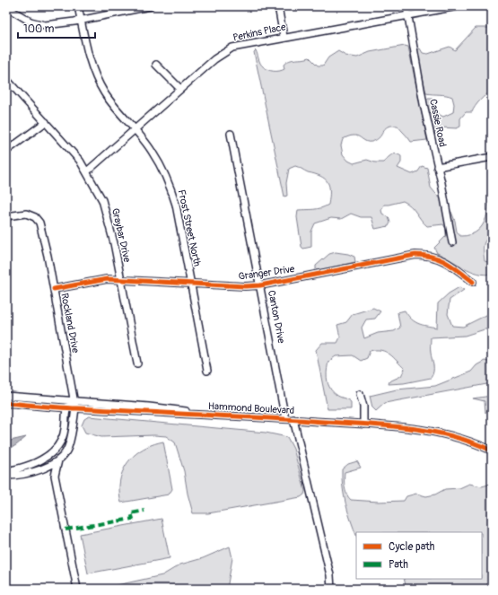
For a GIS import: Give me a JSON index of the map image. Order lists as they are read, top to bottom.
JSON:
{
  "streets": {
    "street": [
      "Perkins Place",
      "Cassie Road",
      "Frost Street North",
      "Graybar Drive",
      "Granger Drive",
      "Canton Drive",
      "Rockland Drive",
      "Hammond Boulevard"
    ]
  },
  "crossings": [
    ["Perkins Place", "Cassie Road"],
    ["Perkins Place", "Frost Street North"],
    ["Perkins Place", "Graybar Drive"],
    ["Frost Street North", "Granger Drive"],
    ["Graybar Drive", "Granger Drive"],
    ["Granger Drive", "Canton Drive"],
    ["Granger Drive", "Rockland Drive"],
    ["Canton Drive", "Hammond Boulevard"],
    ["Rockland Drive", "Hammond Boulevard"]
  ],
  "legend": ["Cycle path", "Path"],
  "scale_bar": "100 m"
}
